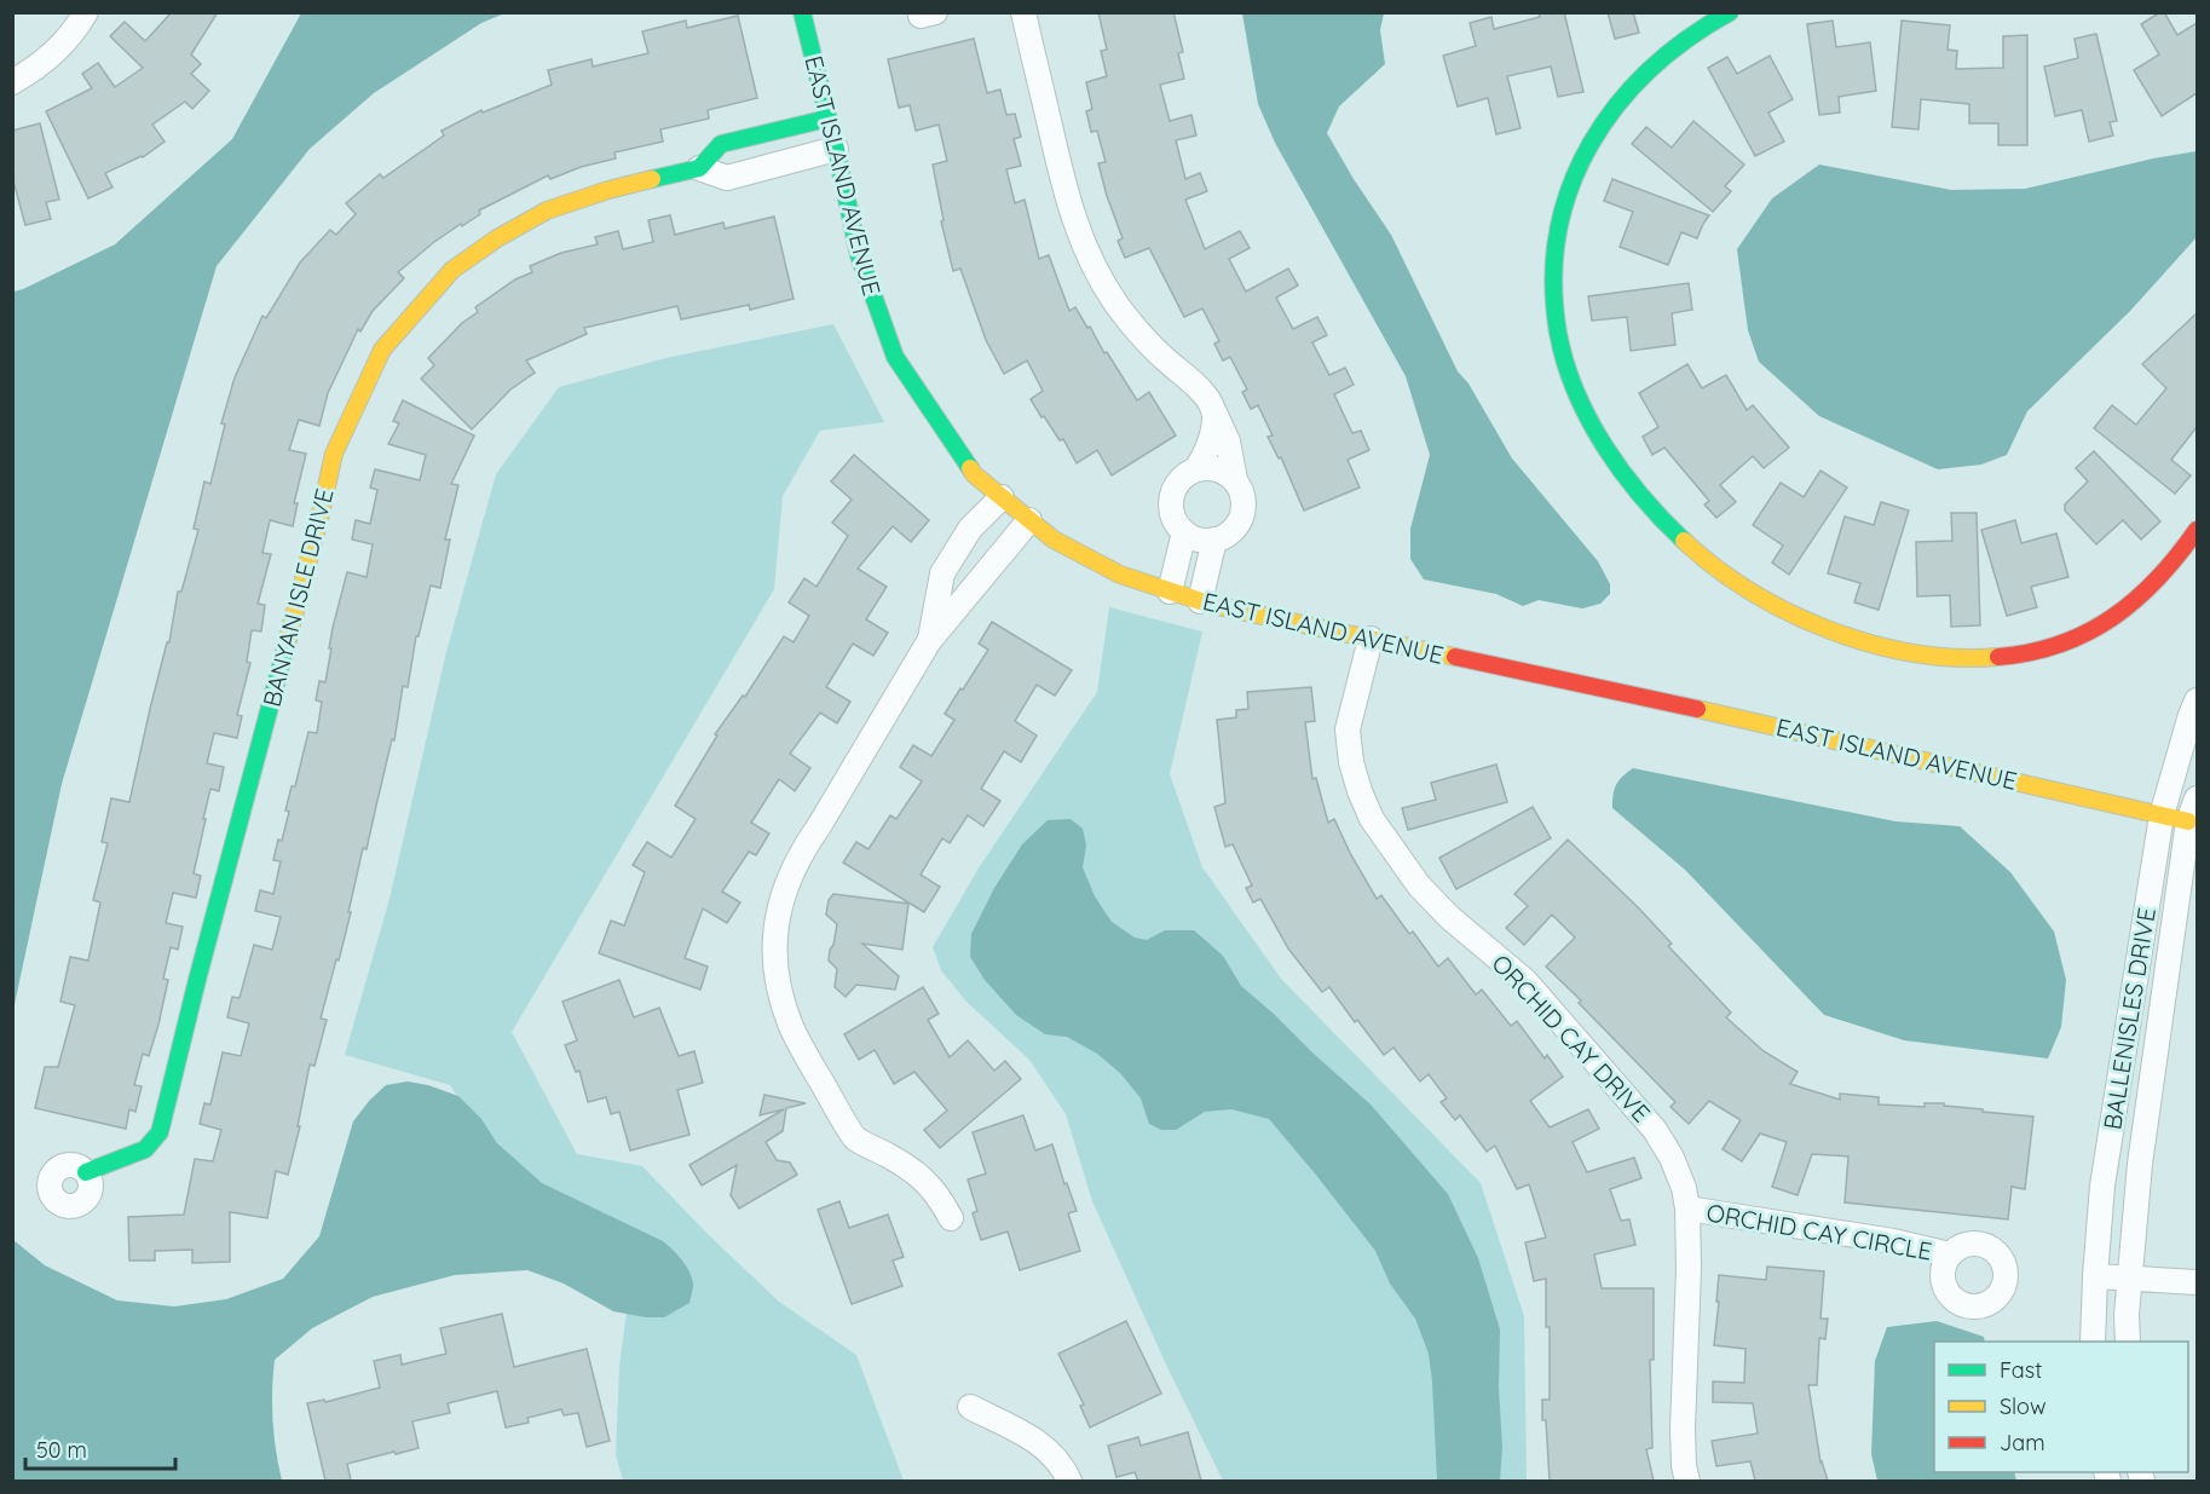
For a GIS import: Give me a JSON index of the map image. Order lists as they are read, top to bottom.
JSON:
{
  "streets": {
    "street": [
      "EAST ISLAND AVENUE",
      "BANYAN ISLE DRIVE",
      "BALLENISLES DRIVE",
      "ORCHID CAY DRIVE",
      "ORCHID CAY CIRCLE"
    ]
  },
  "crossings": [
    ["EAST ISLAND AVENUE", "BANYAN ISLE DRIVE"],
    ["EAST ISLAND AVENUE", "BALLENISLES DRIVE"],
    ["EAST ISLAND AVENUE", "ORCHID CAY DRIVE"],
    ["ORCHID CAY DRIVE", "ORCHID CAY CIRCLE"]
  ],
  "legend": ["Fast", "Slow", "Jam"],
  "scale_bar": "50 m"
}
